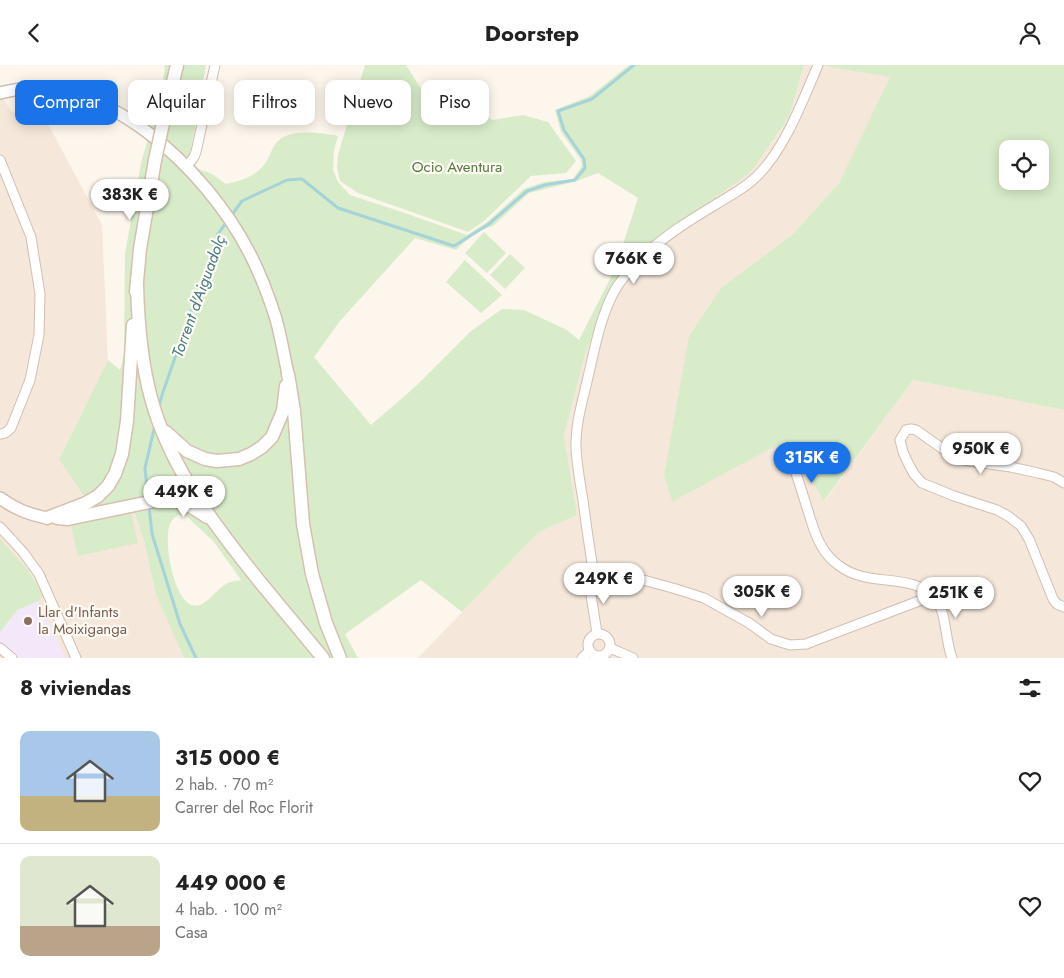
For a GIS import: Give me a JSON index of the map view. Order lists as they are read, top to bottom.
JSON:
{
  "water": ["Torrent d'Aiguadolç"],
  "parks": ["Ocio Aventura"],
  "places": ["Llar d'Infants la Moixiganga"],
  "page": {
    "header": "Doorstep",
    "chip": [
      "Comprar",
      "Alquilar",
      "Filtros",
      "Nuevo",
      "Piso"
    ],
    "price": [
      "383K €",
      "766K €",
      "950K €",
      "315K €",
      "449K €",
      "249K €",
      "305K €",
      "251K €"
    ],
    "heading": "8 viviendas",
    "list": [
      {
        "name": "315 000 €",
        "note": "2 hab. · 70 m² · Carrer del Roc Florit"
      },
      {
        "name": "449 000 €",
        "note": "4 hab. · 100 m² · Casa"
      }
    ]
  }
}
